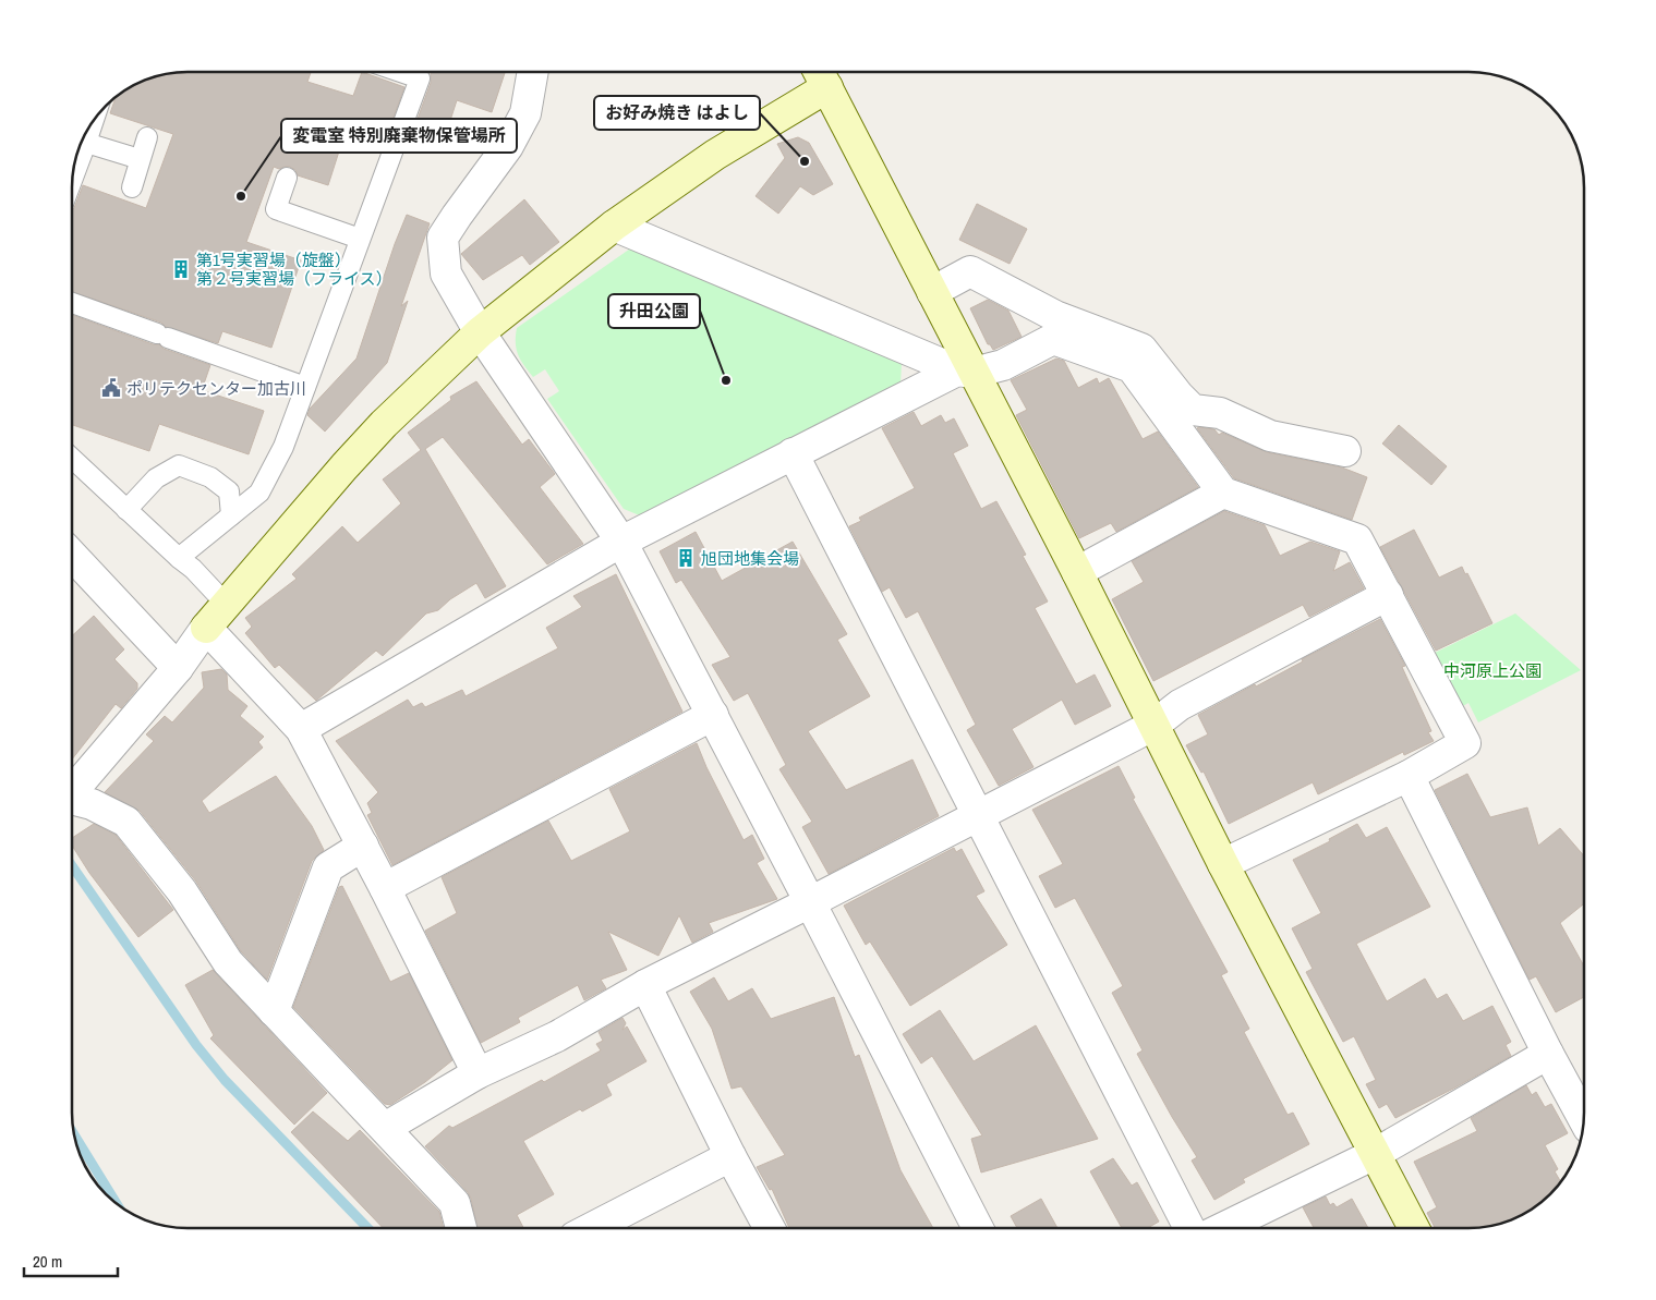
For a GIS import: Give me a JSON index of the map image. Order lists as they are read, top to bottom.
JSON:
{
  "parks": ["中河原上公園"],
  "places": {
    "other": ["お好み焼き はよし", "変電室 特別廃棄物保管場所", "升田公園"],
    "building": ["第1号実習場（旋盤） 第２号実習場（フライス）", "旭団地集会場"],
    "public building": ["ポリテクセンター加古川"]
  },
  "scale_bar": "20 m"
}
